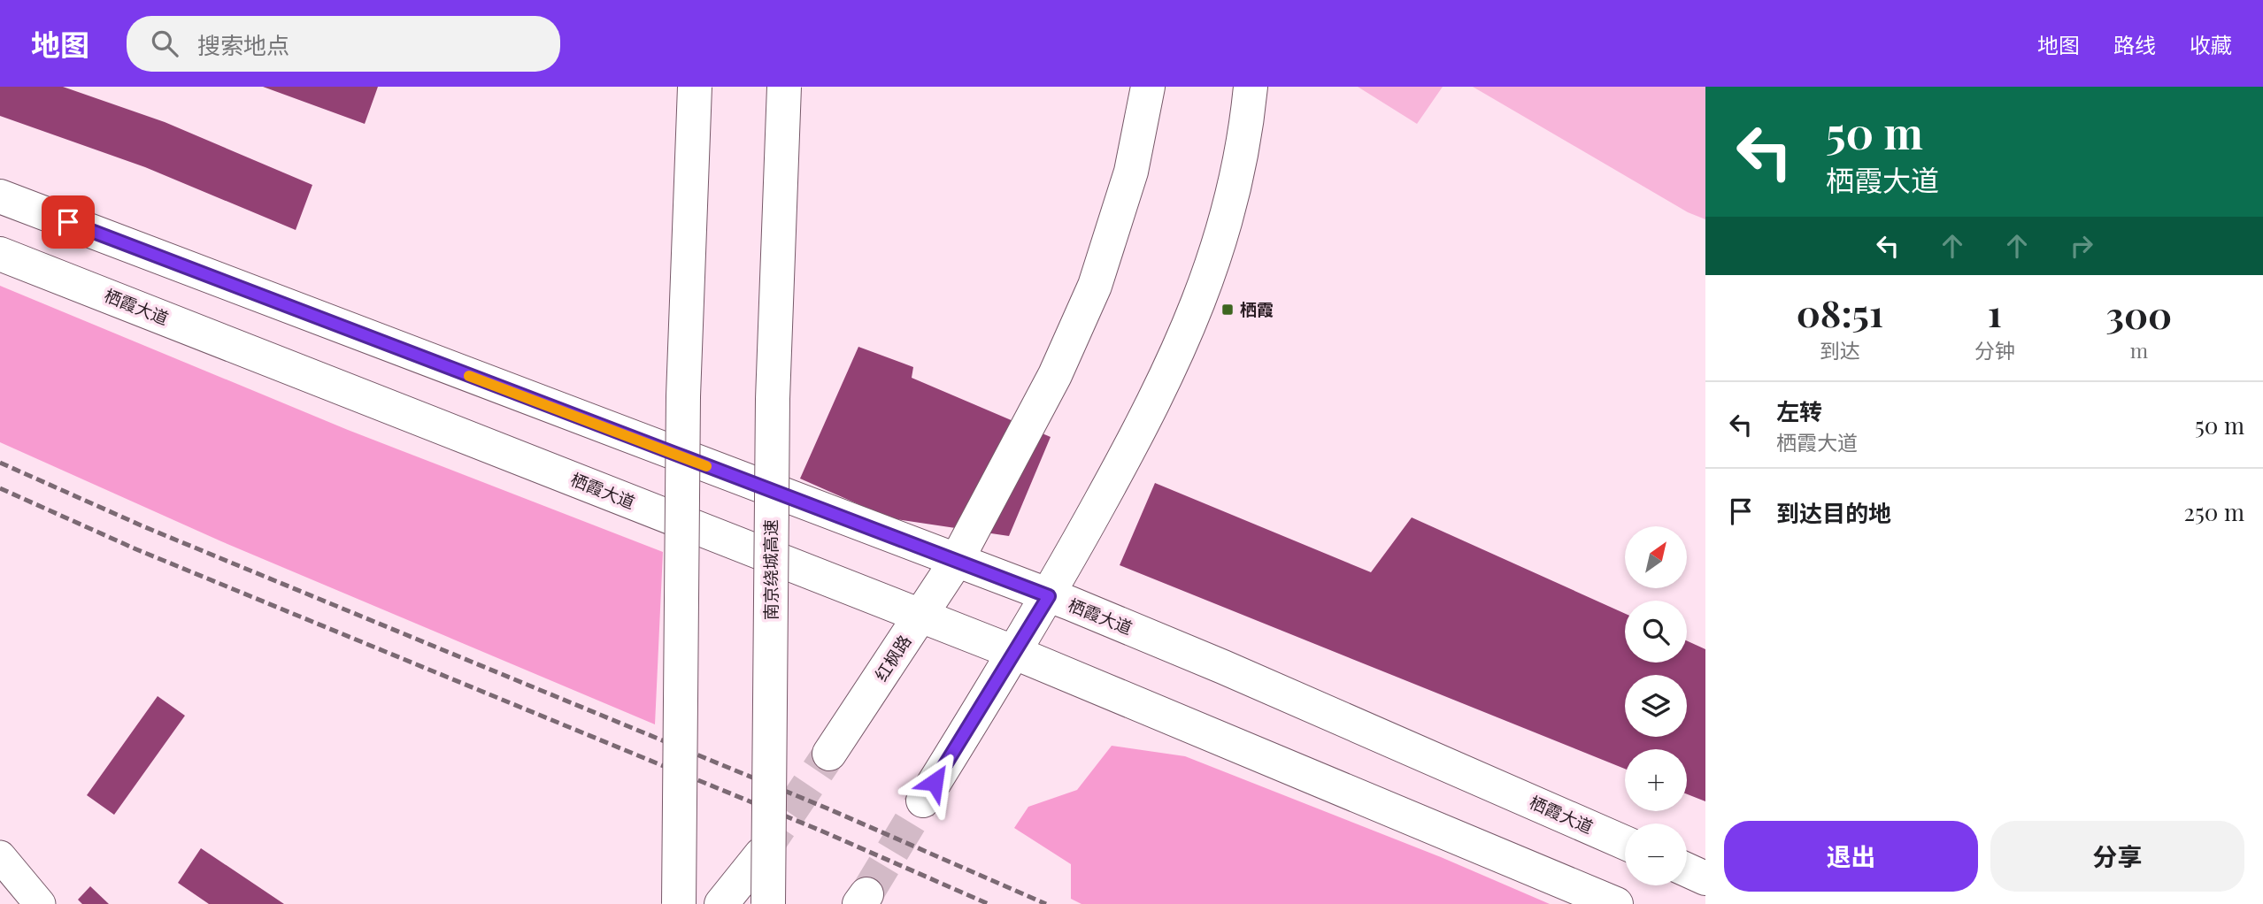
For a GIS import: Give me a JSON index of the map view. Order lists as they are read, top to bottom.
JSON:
{
  "streets": {
    "main road": ["栖霞大道", "南京绕城高速", "红枫路"]
  },
  "crossings": [
    ["栖霞大道", "红枫路"]
  ],
  "places": {
    "transit": ["栖霞"]
  },
  "north": "top right",
  "page": {
    "header": "地图",
    "search": "搜索地点",
    "nav": ["地图", "路线", "收藏"],
    "turn": ["50 m", "栖霞大道"],
    "eta": [
      "08:51",
      "到达",
      "1",
      "分钟",
      "300",
      "m"
    ],
    "list": [
      {
        "name": "左转",
        "note": "栖霞大道",
        "value": "50 m"
      },
      {
        "name": "到达目的地",
        "value": "250 m"
      }
    ],
    "map_buttons": ["+", "−"],
    "buttons": ["退出", "分享"]
  }
}
